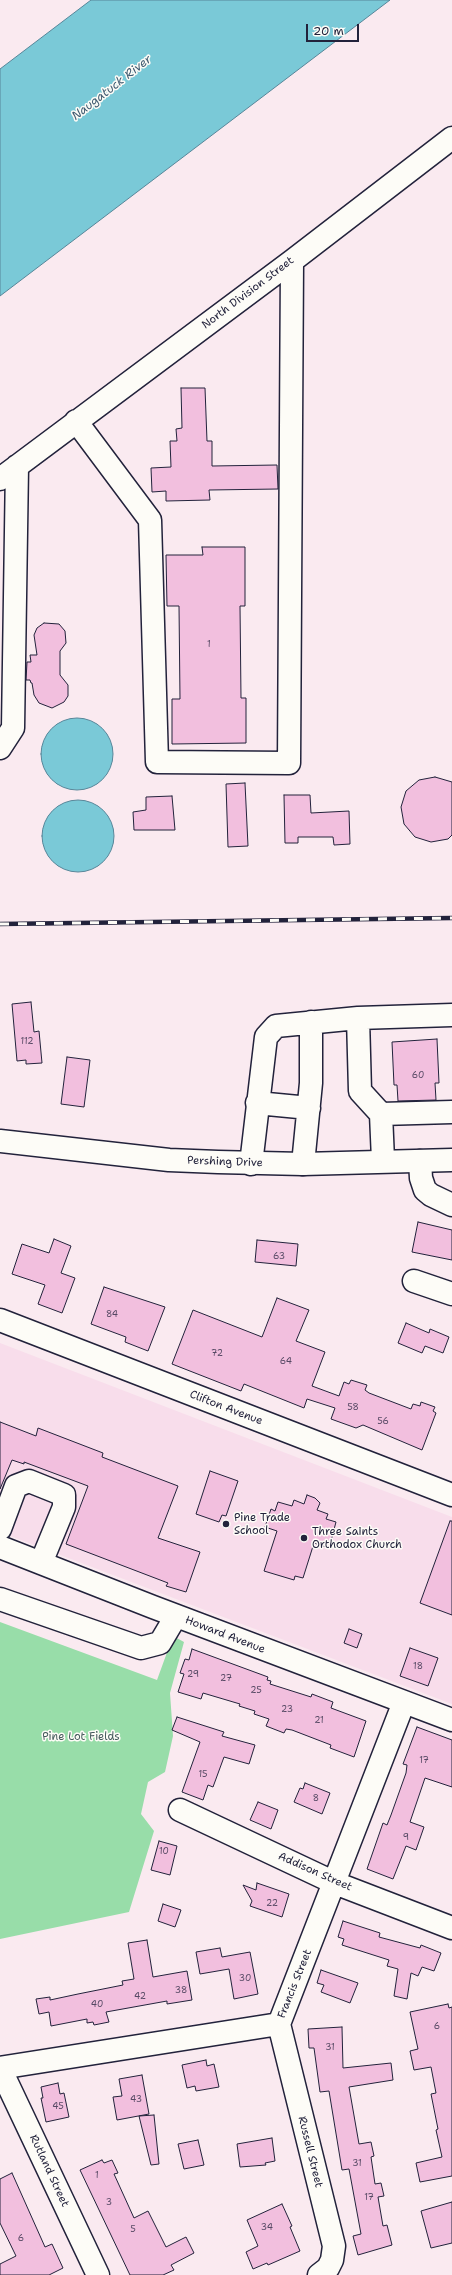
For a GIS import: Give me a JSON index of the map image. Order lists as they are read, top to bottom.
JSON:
{
  "streets": {
    "street": [
      "North Division Street",
      "Pershing Drive",
      "Clifton Avenue",
      "Howard Avenue",
      "Addison Street",
      "Francis Street",
      "Russell Street",
      "Rutland Street"
    ]
  },
  "crossings": [
    ["Howard Avenue", "Francis Street"],
    ["Addison Street", "Francis Street"],
    ["Francis Street", "Russell Street"],
    ["Francis Street", "Rutland Street"]
  ],
  "water": ["Naugatuck River"],
  "parks": ["Pine Lot Fields"],
  "places": ["Pine Trade School", "Three Saints Orthodox Church"],
  "house_numbers": [
    "1",
    "112",
    "60",
    "63",
    "84",
    "72",
    "64",
    "58",
    "56",
    "18",
    "29",
    "27",
    "25",
    "23",
    "21",
    "17",
    "15",
    "8",
    "9",
    "10",
    "22",
    "30",
    "38",
    "42",
    "40",
    "6",
    "31",
    "43",
    "45",
    "31",
    "1",
    "17",
    "3",
    "34",
    "5",
    "6"
  ],
  "scale_bar": "20 m"
}
